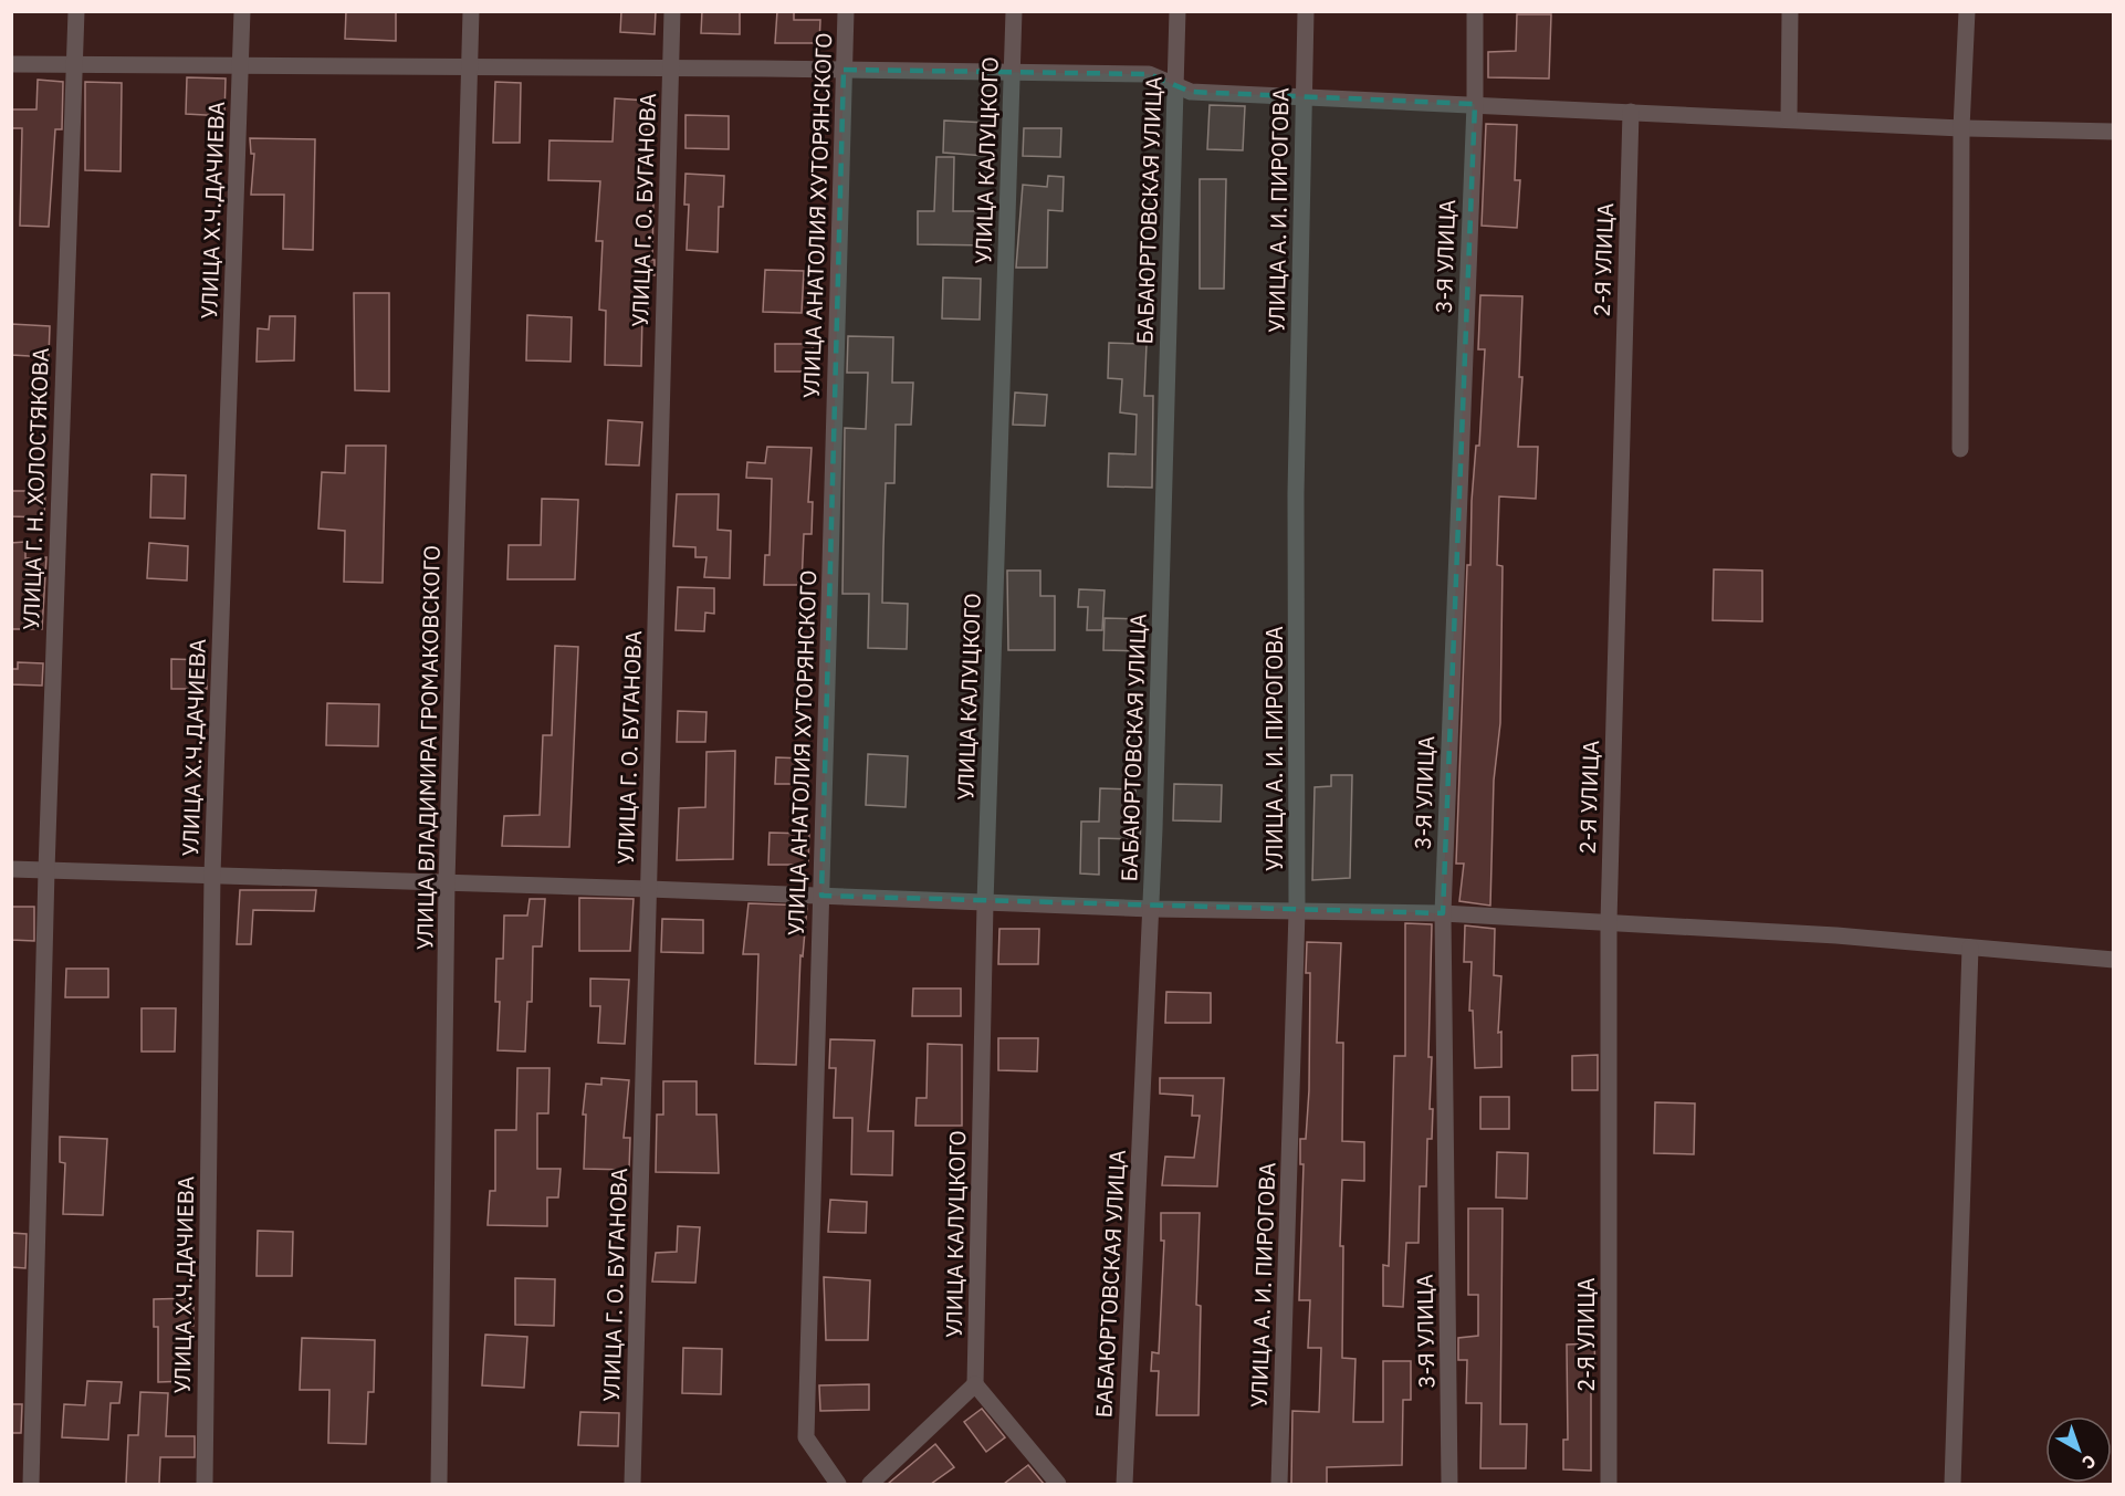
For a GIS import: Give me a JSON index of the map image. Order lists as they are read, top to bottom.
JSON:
{
  "streets": {
    "street": [
      "УЛИЦА КАЛУЦКОГО",
      "УЛИЦА Х.Ч.ДАЧИЕВА",
      "УЛИЦА Г. О. БУГАНОВА",
      "БАБАЮРТОВСКАЯ УЛИЦА",
      "УЛИЦА А. И. ПИРОГОВА",
      "УЛИЦА АНАТОЛИЯ ХУТОРЯНСКОГО",
      "3-Я УЛИЦА",
      "2-Я УЛИЦА",
      "УЛИЦА Г. Н. ХОЛОСТЯКОВА",
      "УЛИЦА ВЛАДИМИРА ГРОМАКОВСКОГО"
    ]
  },
  "north": "bottom right"
}
